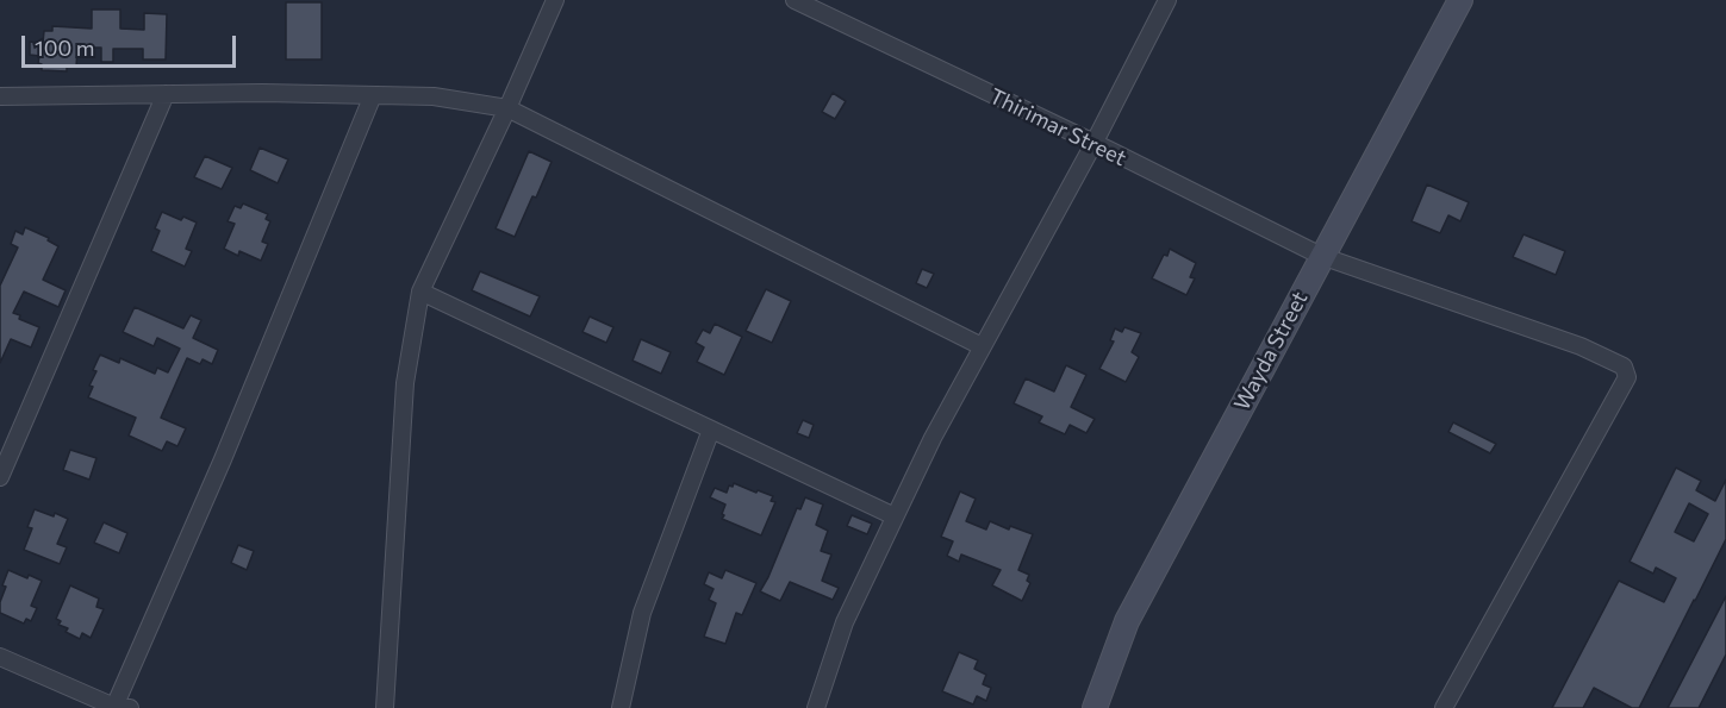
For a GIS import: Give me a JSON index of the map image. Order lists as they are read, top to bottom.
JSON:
{
  "streets": {
    "street": ["Thirimar Street", "Wayda Street"]
  },
  "crossings": [
    ["Thirimar Street", "Wayda Street"]
  ],
  "scale_bar": "100 m"
}
